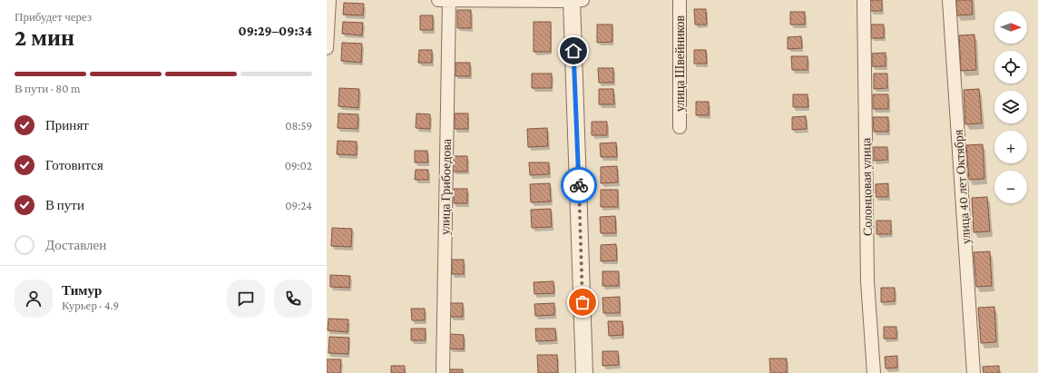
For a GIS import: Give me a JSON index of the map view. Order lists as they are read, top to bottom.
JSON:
{
  "streets": {
    "street": [
      "улица Швейников",
      "улица Грибоедова",
      "Солонцовая улица",
      "улица 40 лет Октября"
    ]
  },
  "north": "right",
  "page": {
    "heading": ["2 мин", "Прибудет через", "09:29–09:34"],
    "panel": ["Тимур", "Курьер · 4.9"],
    "map_buttons": ["+", "−"],
    "bar": "В пути · 80 m",
    "list": [
      ["Принят", "08:59"],
      ["Готовится", "09:02"],
      ["В пути", "09:24"],
      "Доставлен"
    ]
  }
}
